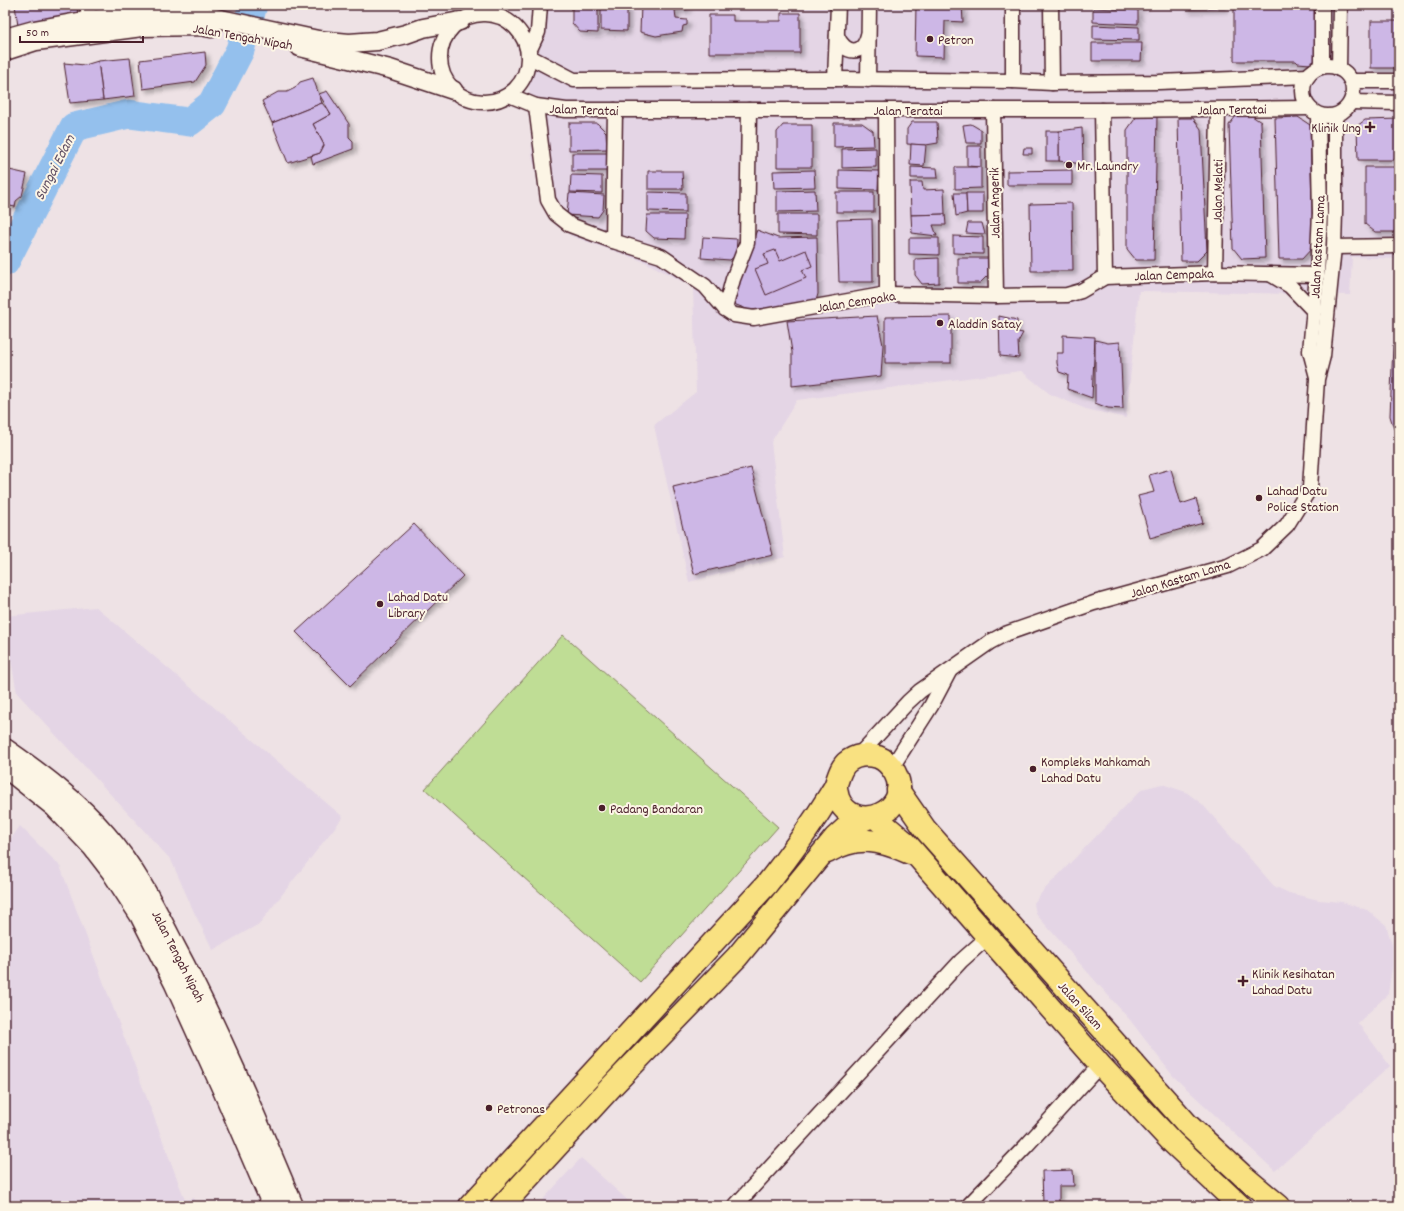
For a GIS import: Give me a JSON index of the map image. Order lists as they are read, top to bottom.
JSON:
{
  "streets": {
    "highway": ["Jalan Silam"],
    "main road": ["Jalan Tengah Nipah"],
    "street": [
      "Jalan Teratai",
      "Jalan Melati",
      "Jalan Angerik",
      "Jalan Kastam Lama",
      "Jalan Cempaka"
    ]
  },
  "crossings": [
    ["Jalan Tengah Nipah", "Jalan Teratai"],
    ["Jalan Teratai", "Jalan Melati"],
    ["Jalan Teratai", "Jalan Angerik"],
    ["Jalan Teratai", "Jalan Kastam Lama"],
    ["Jalan Teratai", "Jalan Cempaka"],
    ["Jalan Melati", "Jalan Cempaka"],
    ["Jalan Angerik", "Jalan Cempaka"],
    ["Jalan Kastam Lama", "Jalan Cempaka"],
    ["Jalan Kastam Lama", "Jalan Silam"]
  ],
  "water": ["Sungai Edam"],
  "places": {
    "other": [
      "Petron",
      "Mr. Laundry",
      "Aladdin Satay",
      "Lahad Datu Police Station",
      "Lahad Datu Library",
      "Kompleks Mahkamah Lahad Datu",
      "Padang Bandaran",
      "Petronas"
    ],
    "health": ["Klinik Ung", "Klinik Kesihatan Lahad Datu"]
  },
  "scale_bar": "50 m"
}
